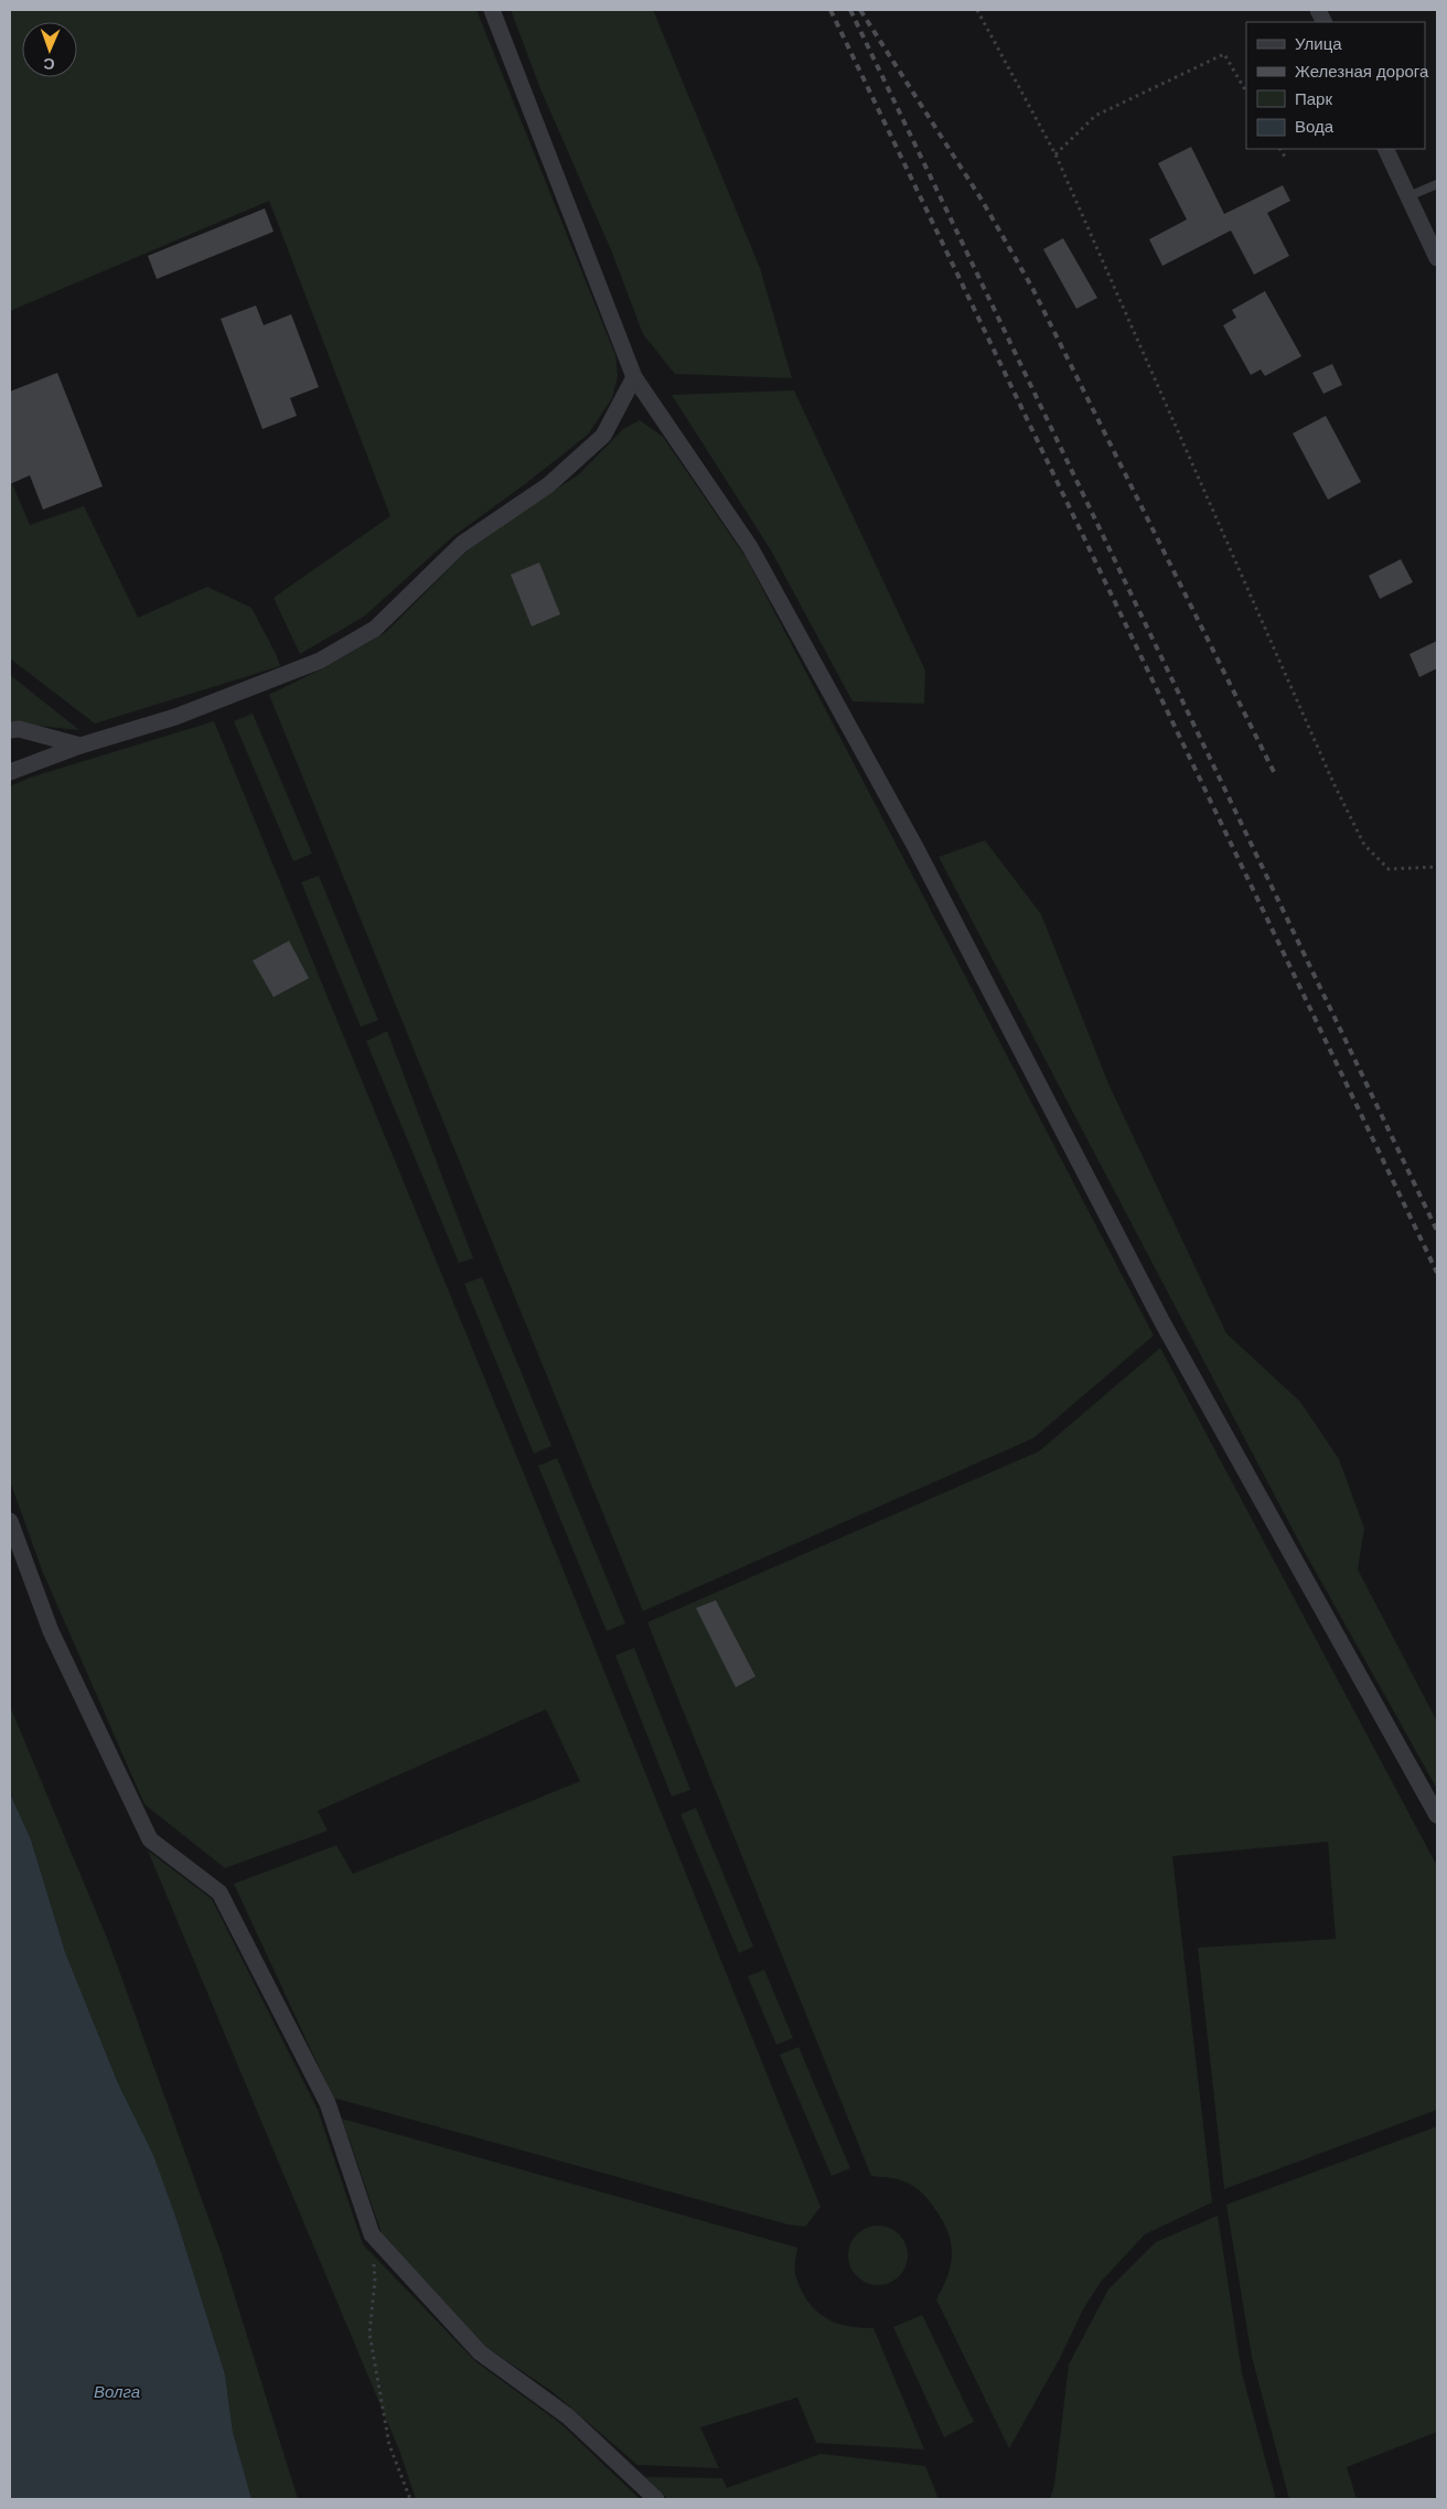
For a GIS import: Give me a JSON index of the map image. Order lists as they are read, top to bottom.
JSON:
{
  "water": ["Волга"],
  "legend": [
    "Улица",
    "Железная дорога",
    "Парк",
    "Вода"
  ],
  "north": "bottom"
}
